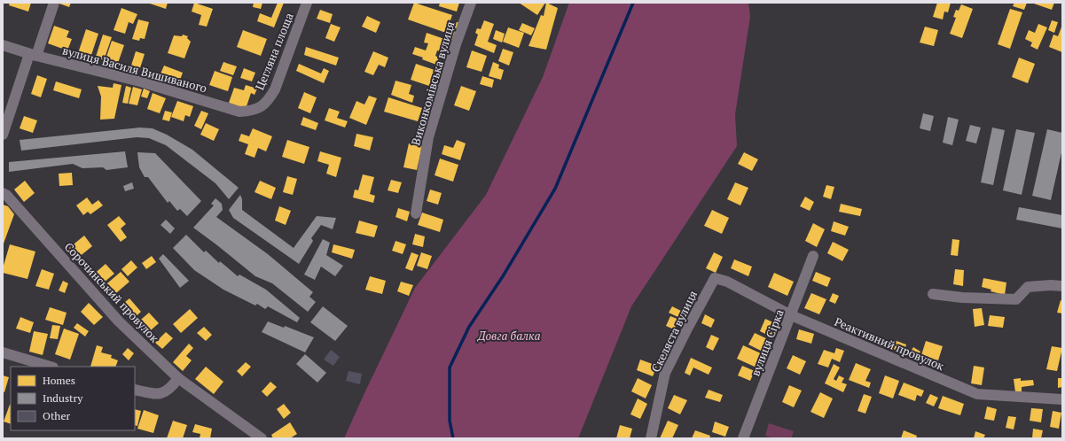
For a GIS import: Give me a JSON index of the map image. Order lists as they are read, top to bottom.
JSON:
{
  "streets": {
    "street": [
      "Цегляна площа",
      "вулиця Василя Вишиваного",
      "Виконкомівська вулиця",
      "Сорочинський провулок",
      "Скеляста вулиця",
      "вулиця Сірка",
      "Реактивний провулок"
    ]
  },
  "crossings": [
    ["Цегляна площа", "вулиця Василя Вишиваного"],
    ["Скеляста вулиця", "Реактивний провулок"],
    ["вулиця Сірка", "Реактивний провулок"]
  ],
  "parks": ["Довга балка"],
  "legend": ["Homes", "Industry", "Other"]
}
